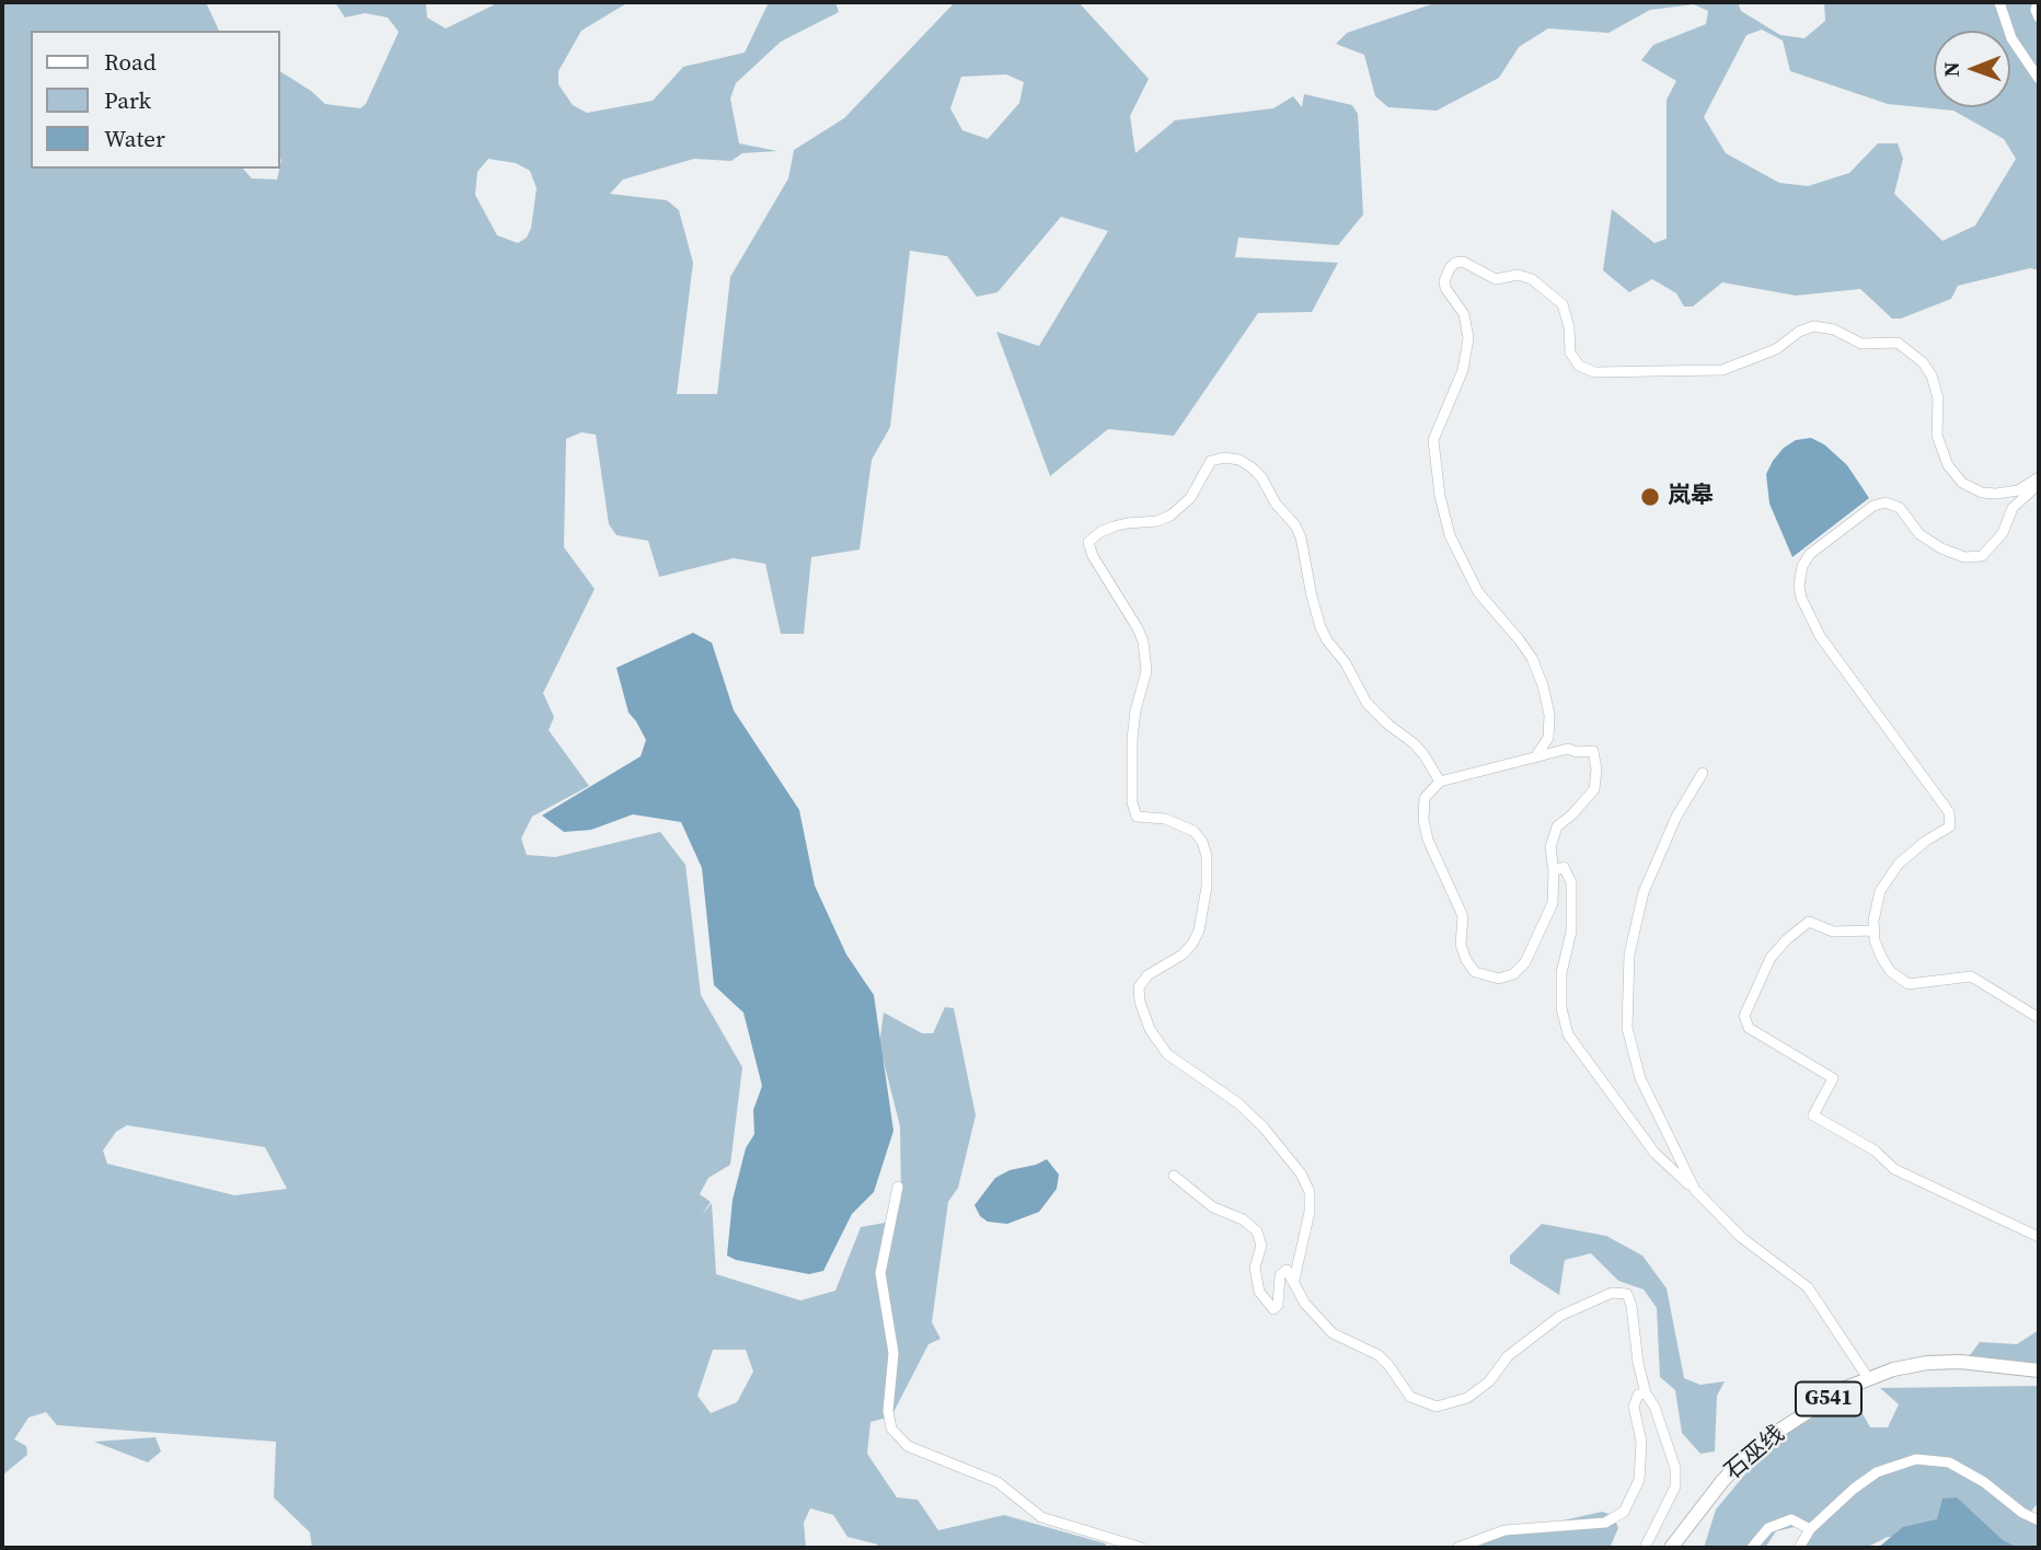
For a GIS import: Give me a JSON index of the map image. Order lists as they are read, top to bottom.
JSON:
{
  "streets": {
    "highway": ["G541", "石巫线"]
  },
  "places": ["岚皋"],
  "legend": ["Road", "Park", "Water"],
  "north": "left"
}
